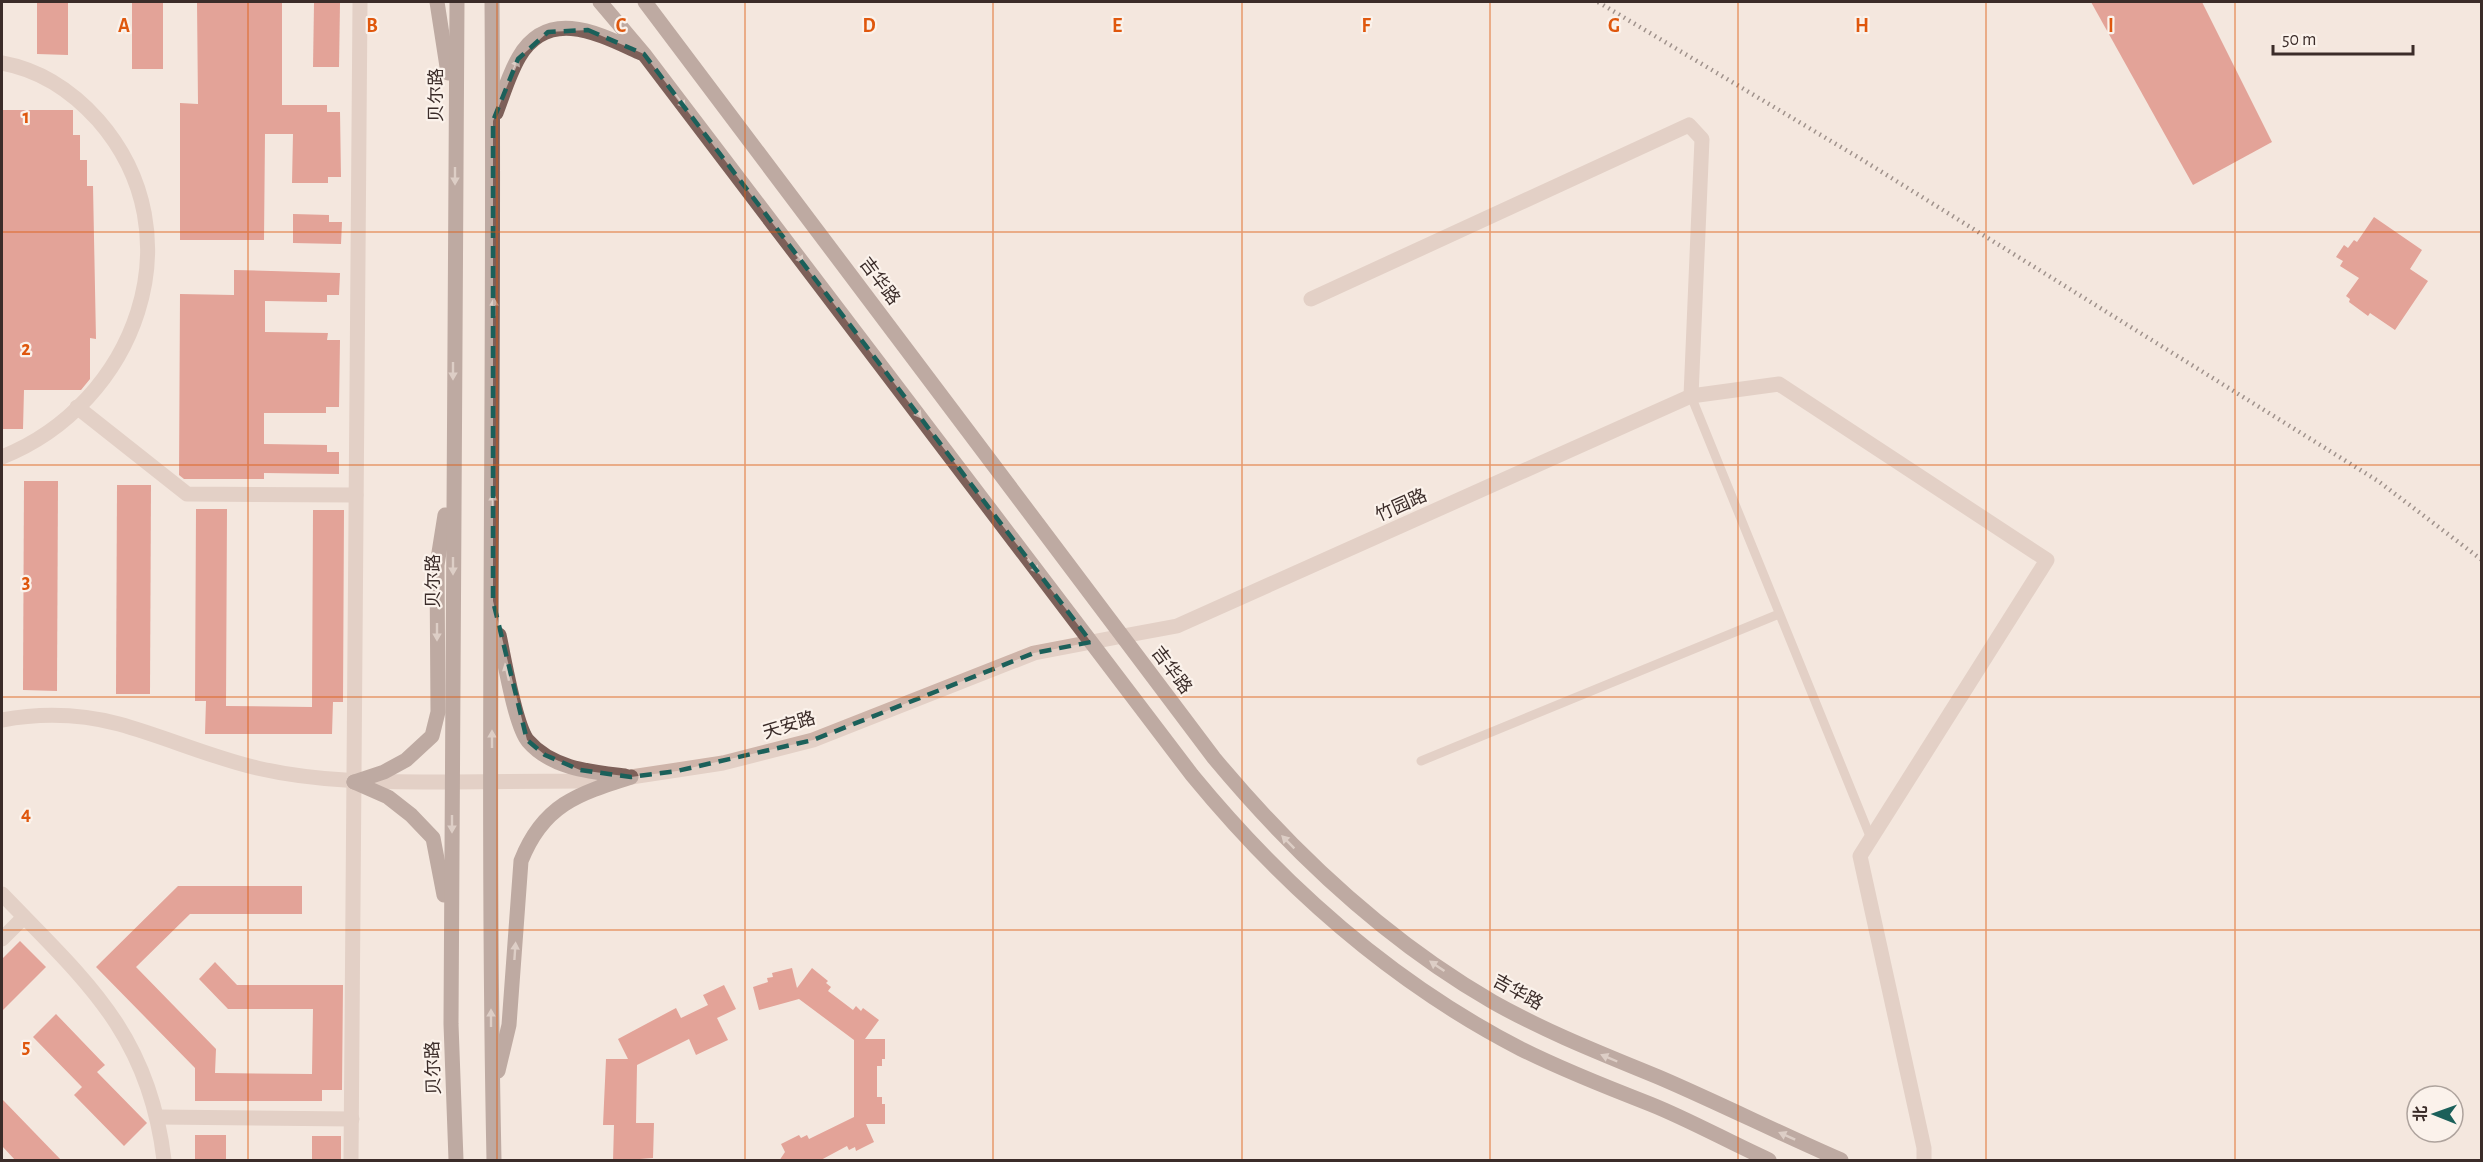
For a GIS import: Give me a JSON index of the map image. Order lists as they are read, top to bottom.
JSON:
{
  "streets": {
    "main road": ["贝尔路", "吉华路"],
    "street": ["竹园路", "天安路"]
  },
  "crossings": [
    ["贝尔路", "天安路"],
    ["吉华路", "竹园路"],
    ["吉华路", "天安路"],
    ["竹园路", "天安路"]
  ],
  "scale_bar": "50 m",
  "north": "left",
  "grid": {
    "columns": [
      "A",
      "B",
      "C",
      "D",
      "E",
      "F",
      "G",
      "H",
      "I"
    ],
    "rows": [
      "1",
      "2",
      "3",
      "4",
      "5"
    ]
  }
}
